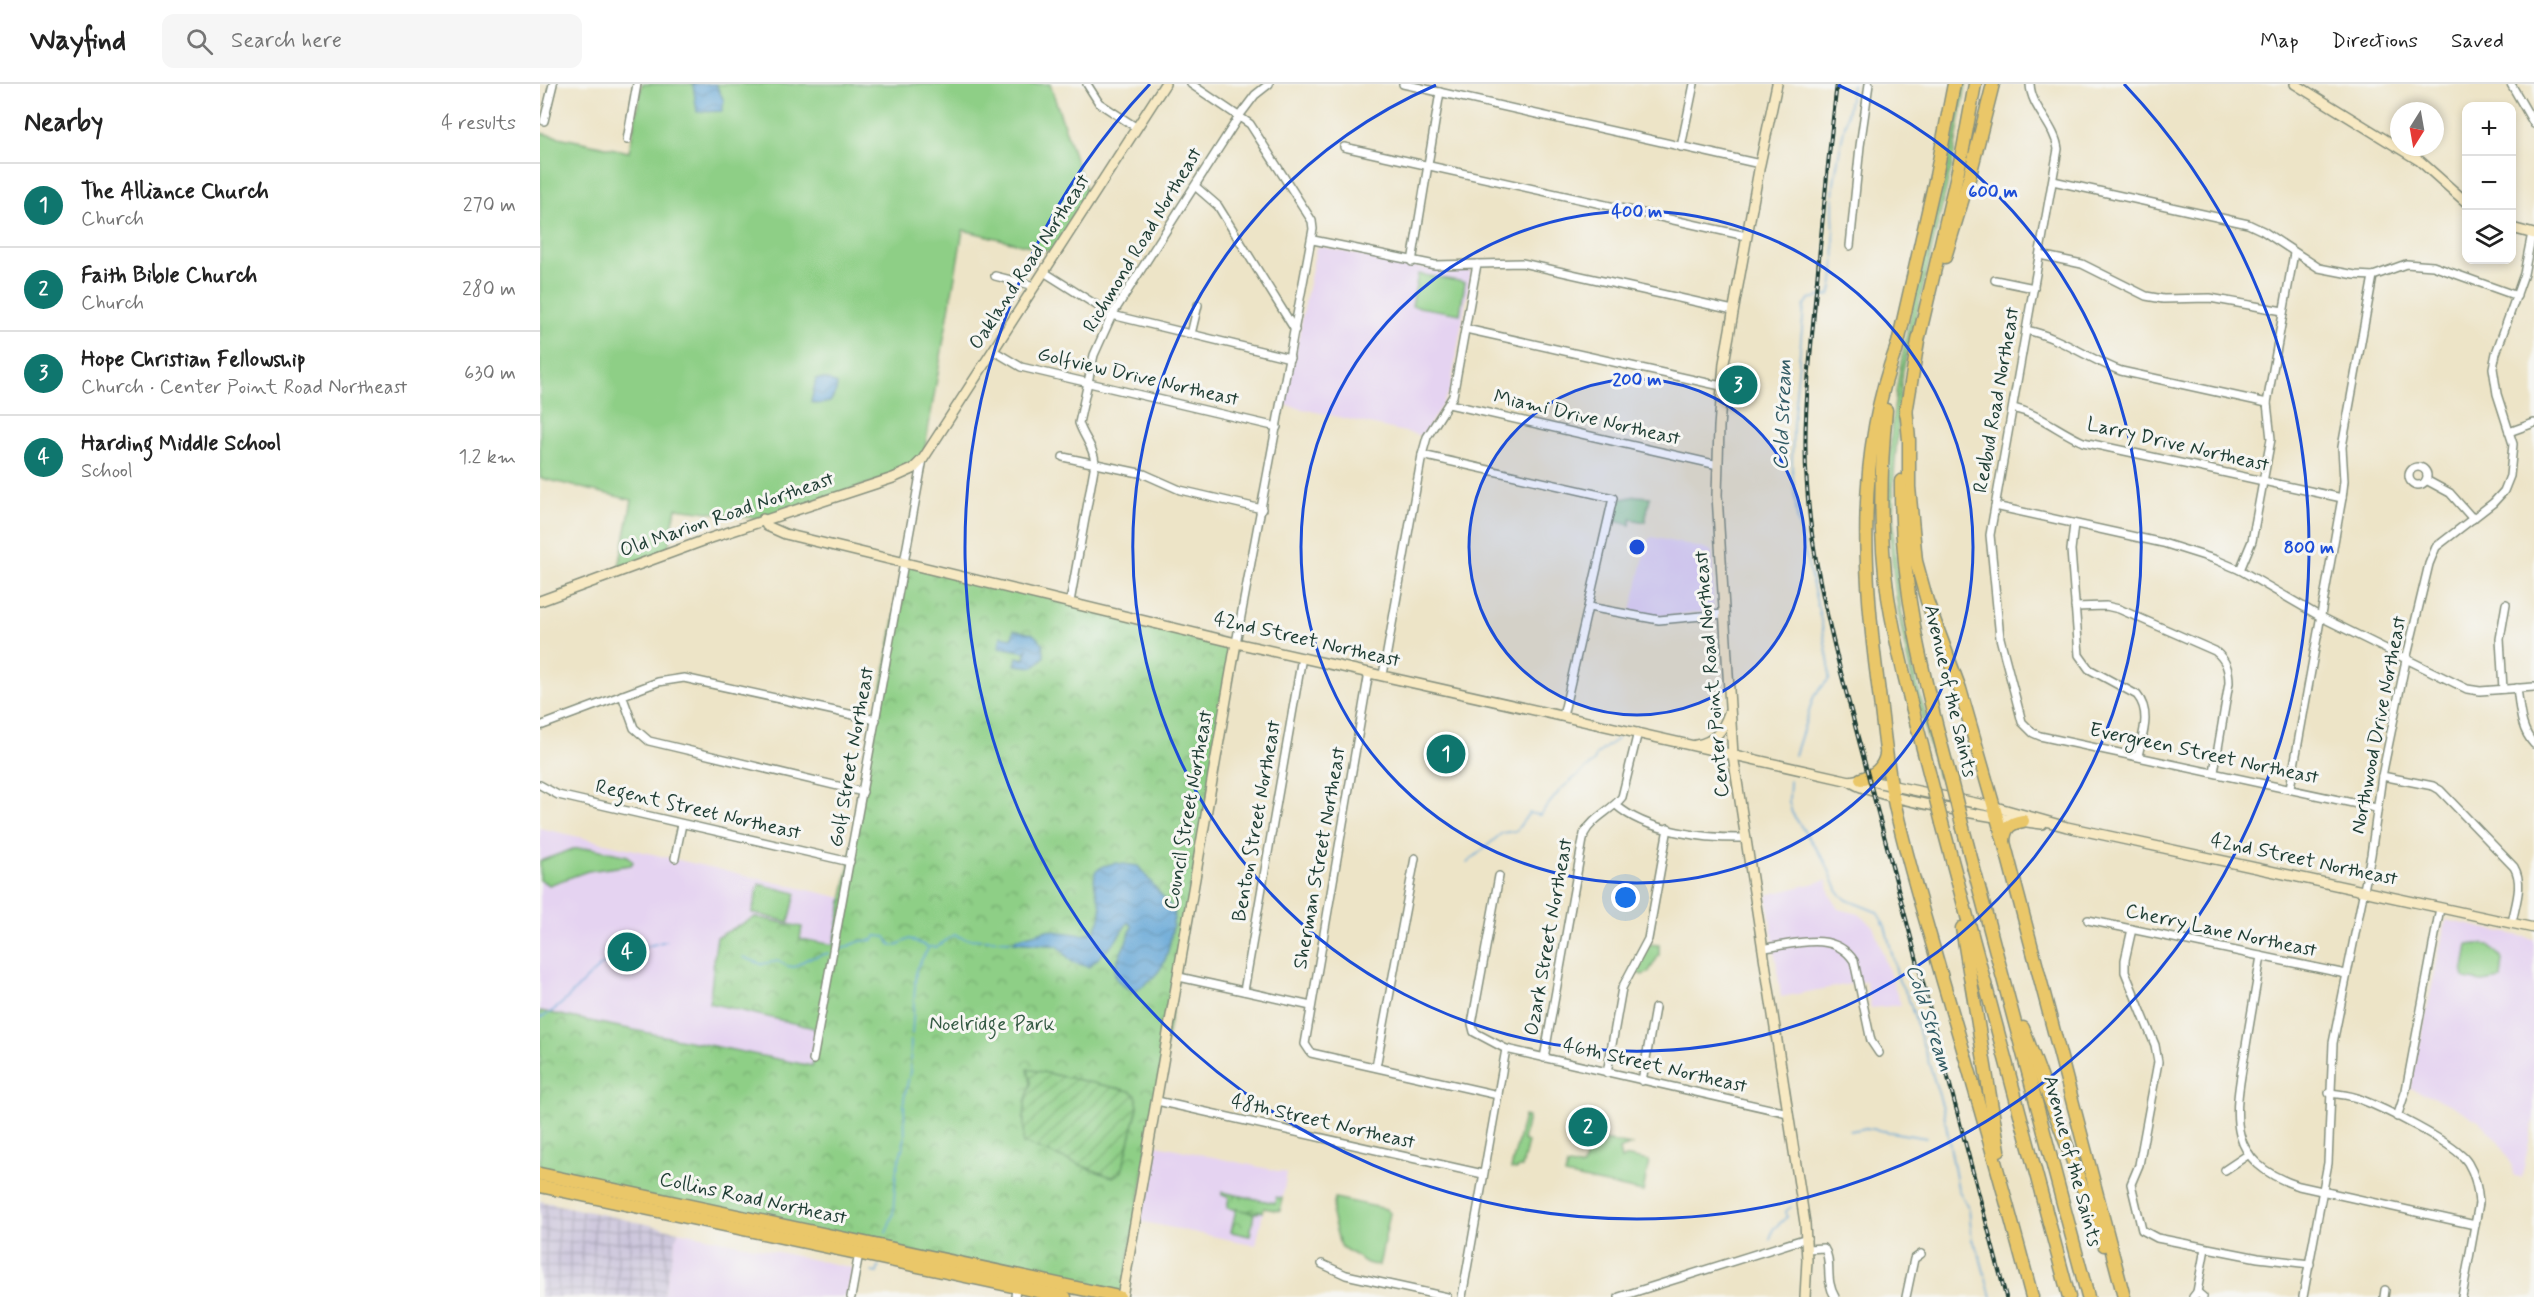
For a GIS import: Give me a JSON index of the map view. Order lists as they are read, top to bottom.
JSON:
{
  "streets": {
    "highway": ["Avenue of the Saints", "Collins Road Northeast"],
    "main road": [
      "Oakland Road Northeast",
      "Old Marion Road Northeast",
      "42nd Street Northeast",
      "Center Point Road Northeast",
      "Council Street Northeast"
    ],
    "street": [
      "Richmond Road Northeast",
      "Golfview Drive Northeast",
      "Redbud Road Northeast",
      "Miami Drive Northeast",
      "Larry Drive Northeast",
      "Northwood Drive Northeast",
      "Evergreen Street Northeast",
      "Golf Street Northeast",
      "Regent Street Northeast",
      "Benton Street Northeast",
      "Sherman Street Northeast",
      "Cherry Lane Northeast",
      "Ozark Street Northeast",
      "46th Street Northeast",
      "48th Street Northeast"
    ]
  },
  "crossings": [
    ["Richmond Road Northeast", "Golfview Drive Northeast"],
    ["Oakland Road Northeast", "Golfview Drive Northeast"],
    ["Oakland Road Northeast", "Old Marion Road Northeast"],
    ["Oakland Road Northeast", "Golf Street Northeast"],
    ["Golfview Drive Northeast", "Council Street Northeast"],
    ["Redbud Road Northeast", "Larry Drive Northeast"],
    ["Redbud Road Northeast", "Evergreen Street Northeast"],
    ["Miami Drive Northeast", "Center Point Road Northeast"],
    ["Old Marion Road Northeast", "42nd Street Northeast"],
    ["Old Marion Road Northeast", "Golf Street Northeast"],
    ["42nd Street Northeast", "Center Point Road Northeast"],
    ["42nd Street Northeast", "Northwood Drive Northeast"],
    ["42nd Street Northeast", "Golf Street Northeast"],
    ["42nd Street Northeast", "Council Street Northeast"],
    ["42nd Street Northeast", "Benton Street Northeast"],
    ["42nd Street Northeast", "Sherman Street Northeast"],
    ["Center Point Road Northeast", "46th Street Northeast"],
    ["Northwood Drive Northeast", "Evergreen Street Northeast"],
    ["Northwood Drive Northeast", "Cherry Lane Northeast"],
    ["Golf Street Northeast", "Regent Street Northeast"],
    ["Council Street Northeast", "48th Street Northeast"],
    ["Council Street Northeast", "Collins Road Northeast"],
    ["Ozark Street Northeast", "46th Street Northeast"],
    ["Ozark Street Northeast", "48th Street Northeast"]
  ],
  "water": ["Cold Stream"],
  "parks": ["Noelridge Park"],
  "north": "bottom",
  "page": {
    "header": "Wayfind",
    "search": "Search here",
    "nav": ["Map", "Directions", "Saved"],
    "heading": ["Nearby", "4 results"],
    "map_buttons": ["+", "−"],
    "list": [
      {
        "mark": "1",
        "name": "The Alliance Church",
        "note": "Church",
        "value": "270 m"
      },
      {
        "mark": "2",
        "name": "Faith Bible Church",
        "note": "Church",
        "value": "280 m"
      },
      {
        "mark": "3",
        "name": "Hope Christian Fellowship",
        "note": "Church · Center Point Road Northeast",
        "value": "630 m"
      },
      {
        "mark": "4",
        "name": "Harding Middle School",
        "note": "School",
        "value": "1.2 km"
      }
    ],
    "pins": [
      "3",
      "1",
      "4",
      "2"
    ]
  },
  "rings": [
    "600 m",
    "400 m",
    "200 m",
    "800 m"
  ]
}
